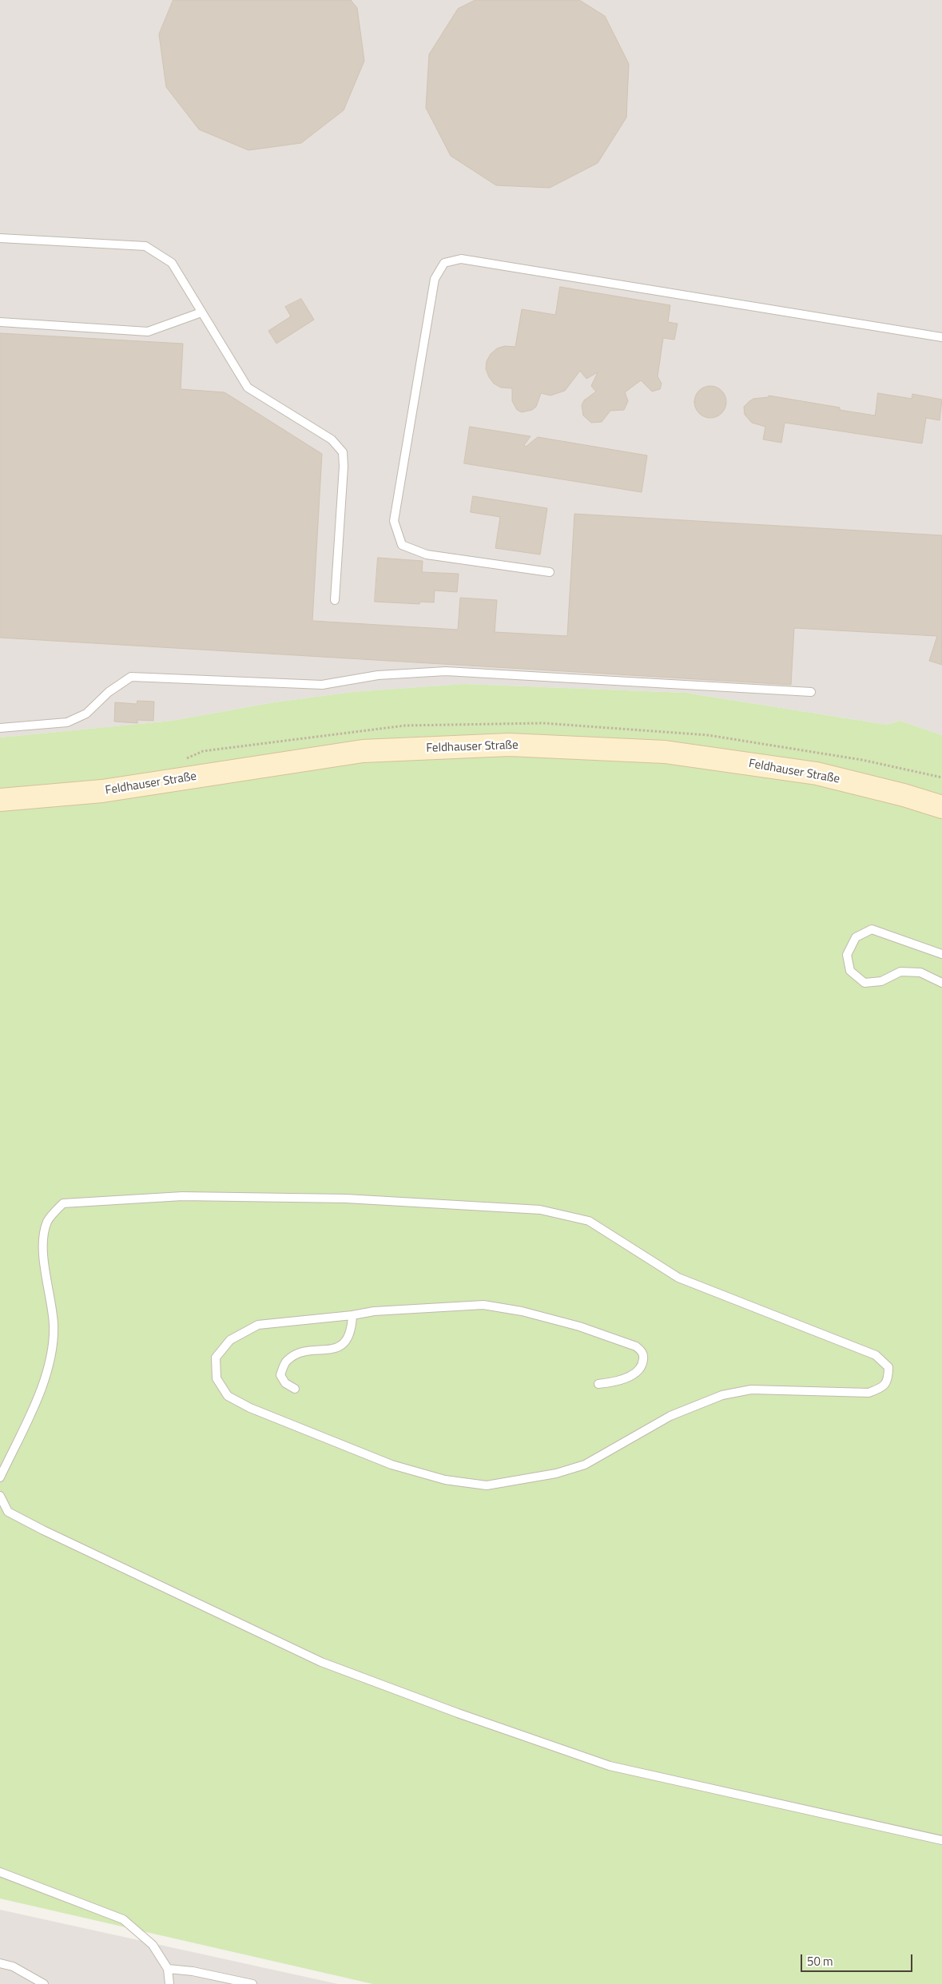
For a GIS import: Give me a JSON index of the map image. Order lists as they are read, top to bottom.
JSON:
{
  "streets": {
    "street": ["Feldhauser Straße"]
  },
  "scale_bar": "50 m"
}
